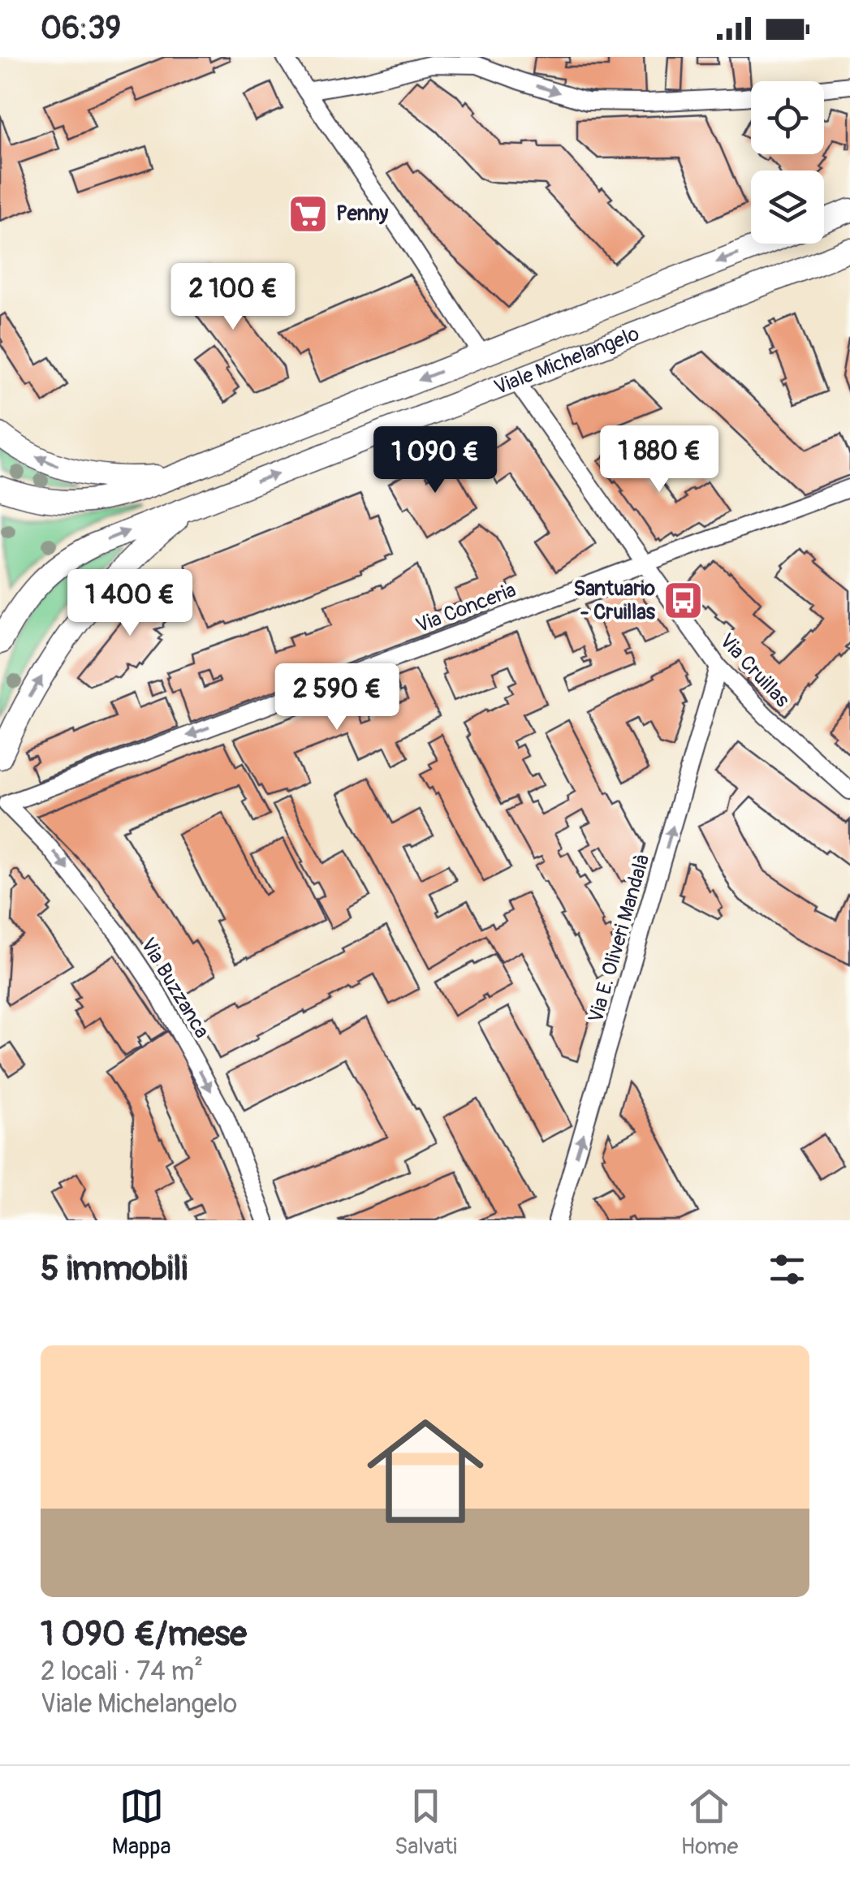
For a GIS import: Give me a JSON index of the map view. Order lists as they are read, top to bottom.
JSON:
{
  "streets": {
    "street": [
      "Viale Michelangelo",
      "Via Conceria",
      "Via Cruillas",
      "Via E. Oliveri Mandalà",
      "Via Buzzanca"
    ]
  },
  "crossings": [
    ["Viale Michelangelo", "Via Cruillas"],
    ["Via Conceria", "Via Cruillas"],
    ["Via Conceria", "Via Buzzanca"],
    ["Via Cruillas", "Via E. Oliveri Mandalà"]
  ],
  "one_way": ["Via Conceria", "Via E. Oliveri Mandalà", "Via Buzzanca"],
  "places": {
    "supermarket": ["Penny"],
    "bus stop": ["Santuario - Cruillas"]
  },
  "page": {
    "status": "06:39",
    "price": [
      "2 100 €",
      "1 880 €",
      "1 090 €",
      "1 400 €",
      "2 590 €"
    ],
    "heading": "5 immobili",
    "list": [
      {
        "name": "1 090 €/mese",
        "note": "2 locali · 74 m² · Viale Michelangelo"
      }
    ],
    "tabs": ["Mappa", "Salvati", "Home"]
  }
}
